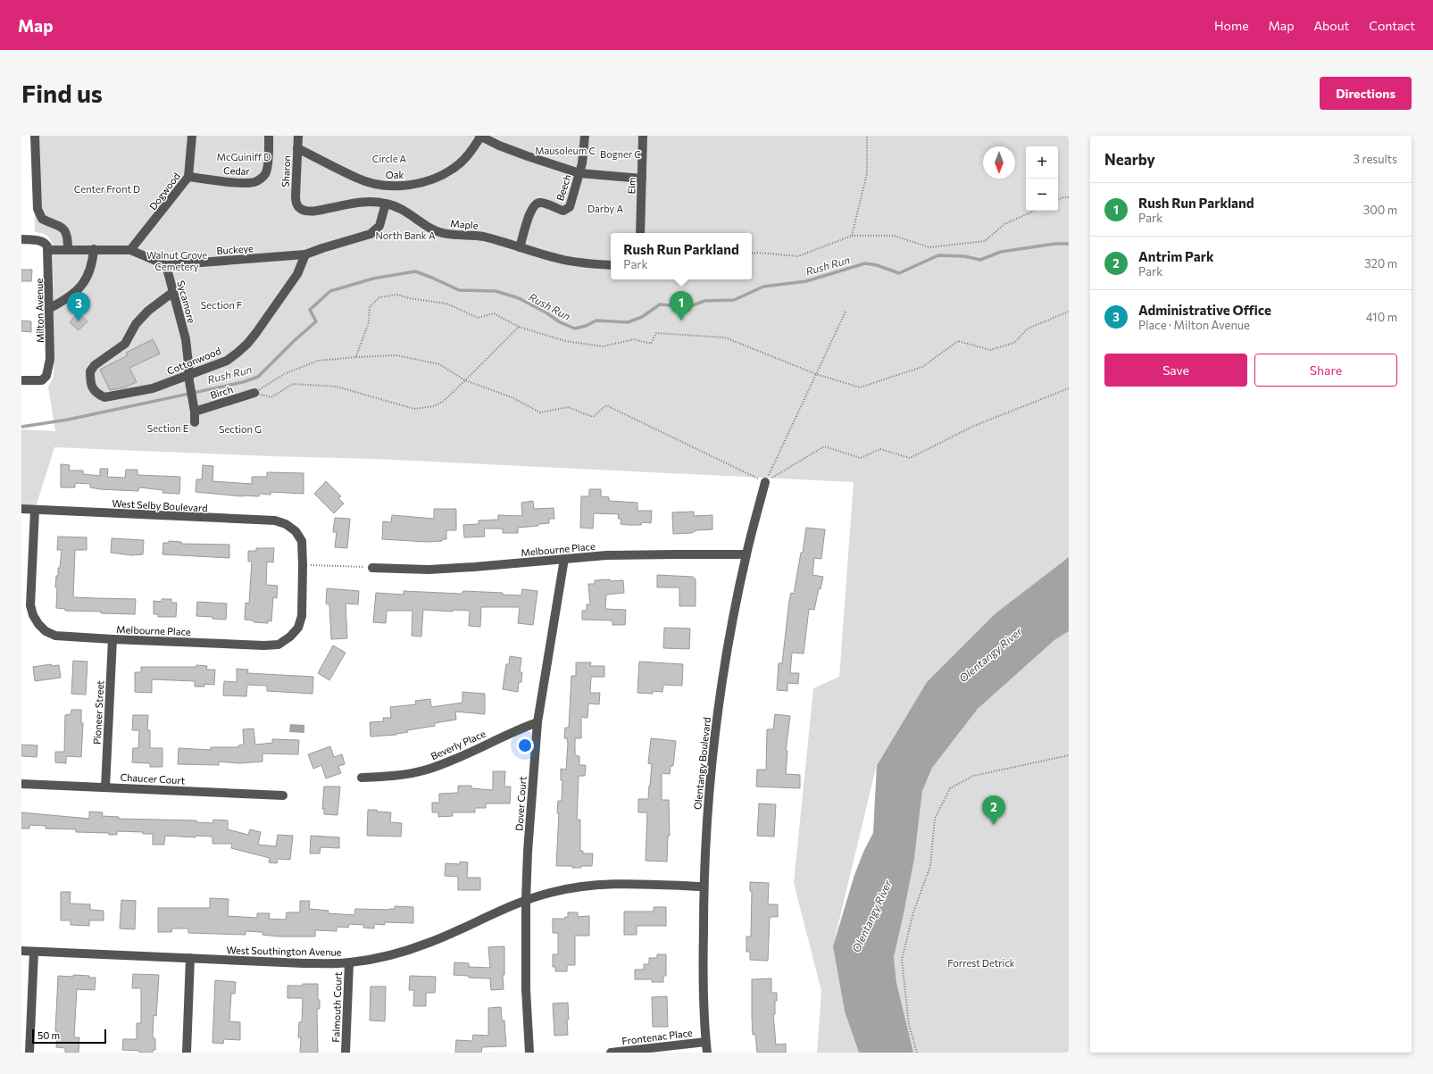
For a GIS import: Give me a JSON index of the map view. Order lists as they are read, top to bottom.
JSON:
{
  "streets": {
    "street": [
      "Cedar",
      "Sharon",
      "Oak",
      "Elm",
      "Beech",
      "Dogwood",
      "Maple",
      "Buckeye",
      "Sycamore",
      "Milton Avenue",
      "Cottonwood",
      "Birch",
      "West Selby Boulevard",
      "Melbourne Place",
      "Pioneer Street",
      "Beverly Place",
      "Olentangy Boulevard",
      "Chaucer Court",
      "Dover Court",
      "West Southington Avenue",
      "Falmouth Court",
      "Frontenac Place"
    ]
  },
  "crossings": [
    ["Cedar", "Dogwood"],
    ["Sharon", "Oak"],
    ["Sharon", "Maple"],
    ["Beech", "Maple"],
    ["Buckeye", "Sycamore"],
    ["Buckeye", "Cottonwood"],
    ["Sycamore", "Cottonwood"],
    ["Sycamore", "Birch"],
    ["West Selby Boulevard", "Melbourne Place"],
    ["Melbourne Place", "Pioneer Street"],
    ["Melbourne Place", "Olentangy Boulevard"],
    ["Melbourne Place", "Dover Court"],
    ["Pioneer Street", "Chaucer Court"],
    ["Beverly Place", "Dover Court"],
    ["Olentangy Boulevard", "West Southington Avenue"],
    ["Olentangy Boulevard", "Frontenac Place"],
    ["Dover Court", "West Southington Avenue"],
    ["West Southington Avenue", "Falmouth Court"]
  ],
  "water": ["Rush Run", "Olentangy River"],
  "parks": [
    "Mausoleum C",
    "Bogner C",
    "McGuiniff D",
    "Circle A",
    "Center Front D",
    "Darby A",
    "North Bank A",
    "Walnut Grove Cemetery",
    "Section F",
    "Section E",
    "Section G",
    "Forrest Detrick"
  ],
  "scale_bar": "50 m",
  "north": "bottom",
  "page": {
    "header": "Map",
    "nav": [
      "Home",
      "Map",
      "About",
      "Contact"
    ],
    "buttons": [
      "Directions",
      ["Save", "Share"]
    ],
    "title": "Find us",
    "heading": ["Nearby", "3 results"],
    "map_buttons": ["+", "−"],
    "list": [
      {
        "mark": "1",
        "name": "Rush Run Parkland",
        "note": "Park",
        "value": "300 m"
      },
      {
        "mark": "2",
        "name": "Antrim Park",
        "note": "Park",
        "value": "320 m"
      },
      {
        "mark": "3",
        "name": "Administrative Office",
        "note": "Place · Milton Avenue",
        "value": "410 m"
      }
    ],
    "popup": ["Rush Run Parkland", "Park"],
    "pins": ["1", "3", "2"],
    "scale": "50 m"
  }
}
